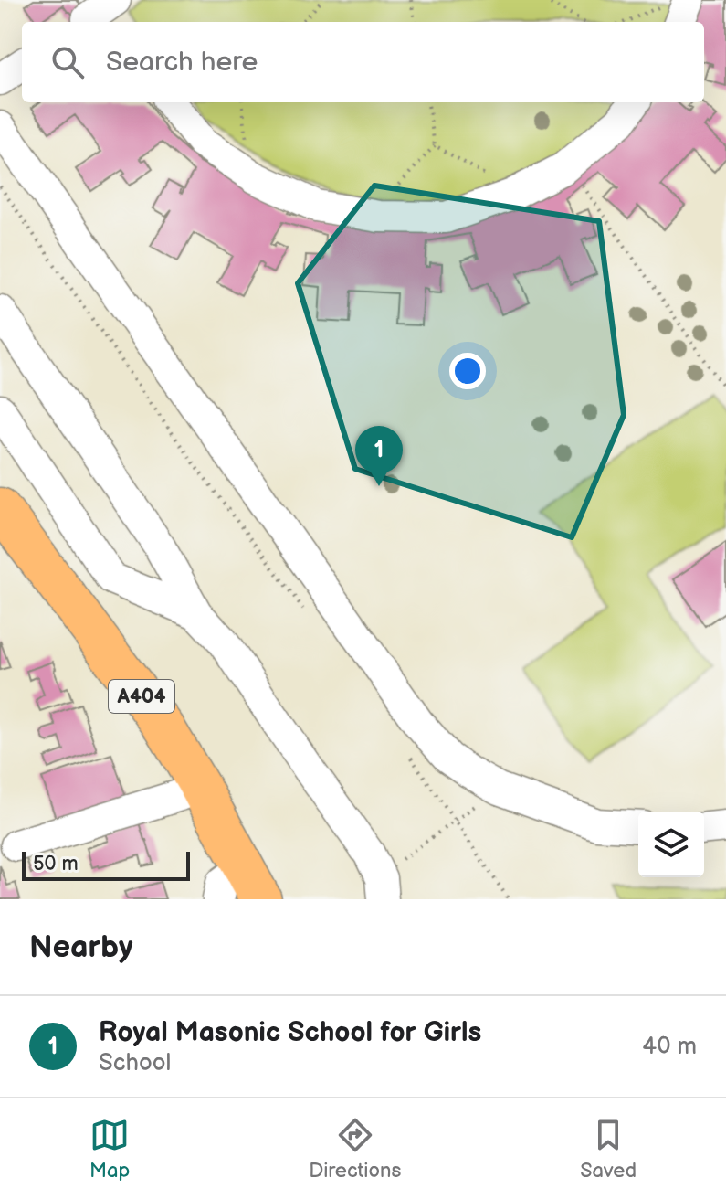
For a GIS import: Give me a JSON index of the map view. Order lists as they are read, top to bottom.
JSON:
{
  "streets": {
    "main road": ["A404"]
  },
  "scale_bar": "50 m",
  "page": {
    "search": "Search here",
    "pins": "1",
    "scale": "50 m",
    "heading": "Nearby",
    "list": [
      {
        "mark": "1",
        "name": "Royal Masonic School for Girls",
        "note": "School",
        "value": "40 m"
      }
    ],
    "nav": ["Map", "Directions", "Saved"]
  }
}
